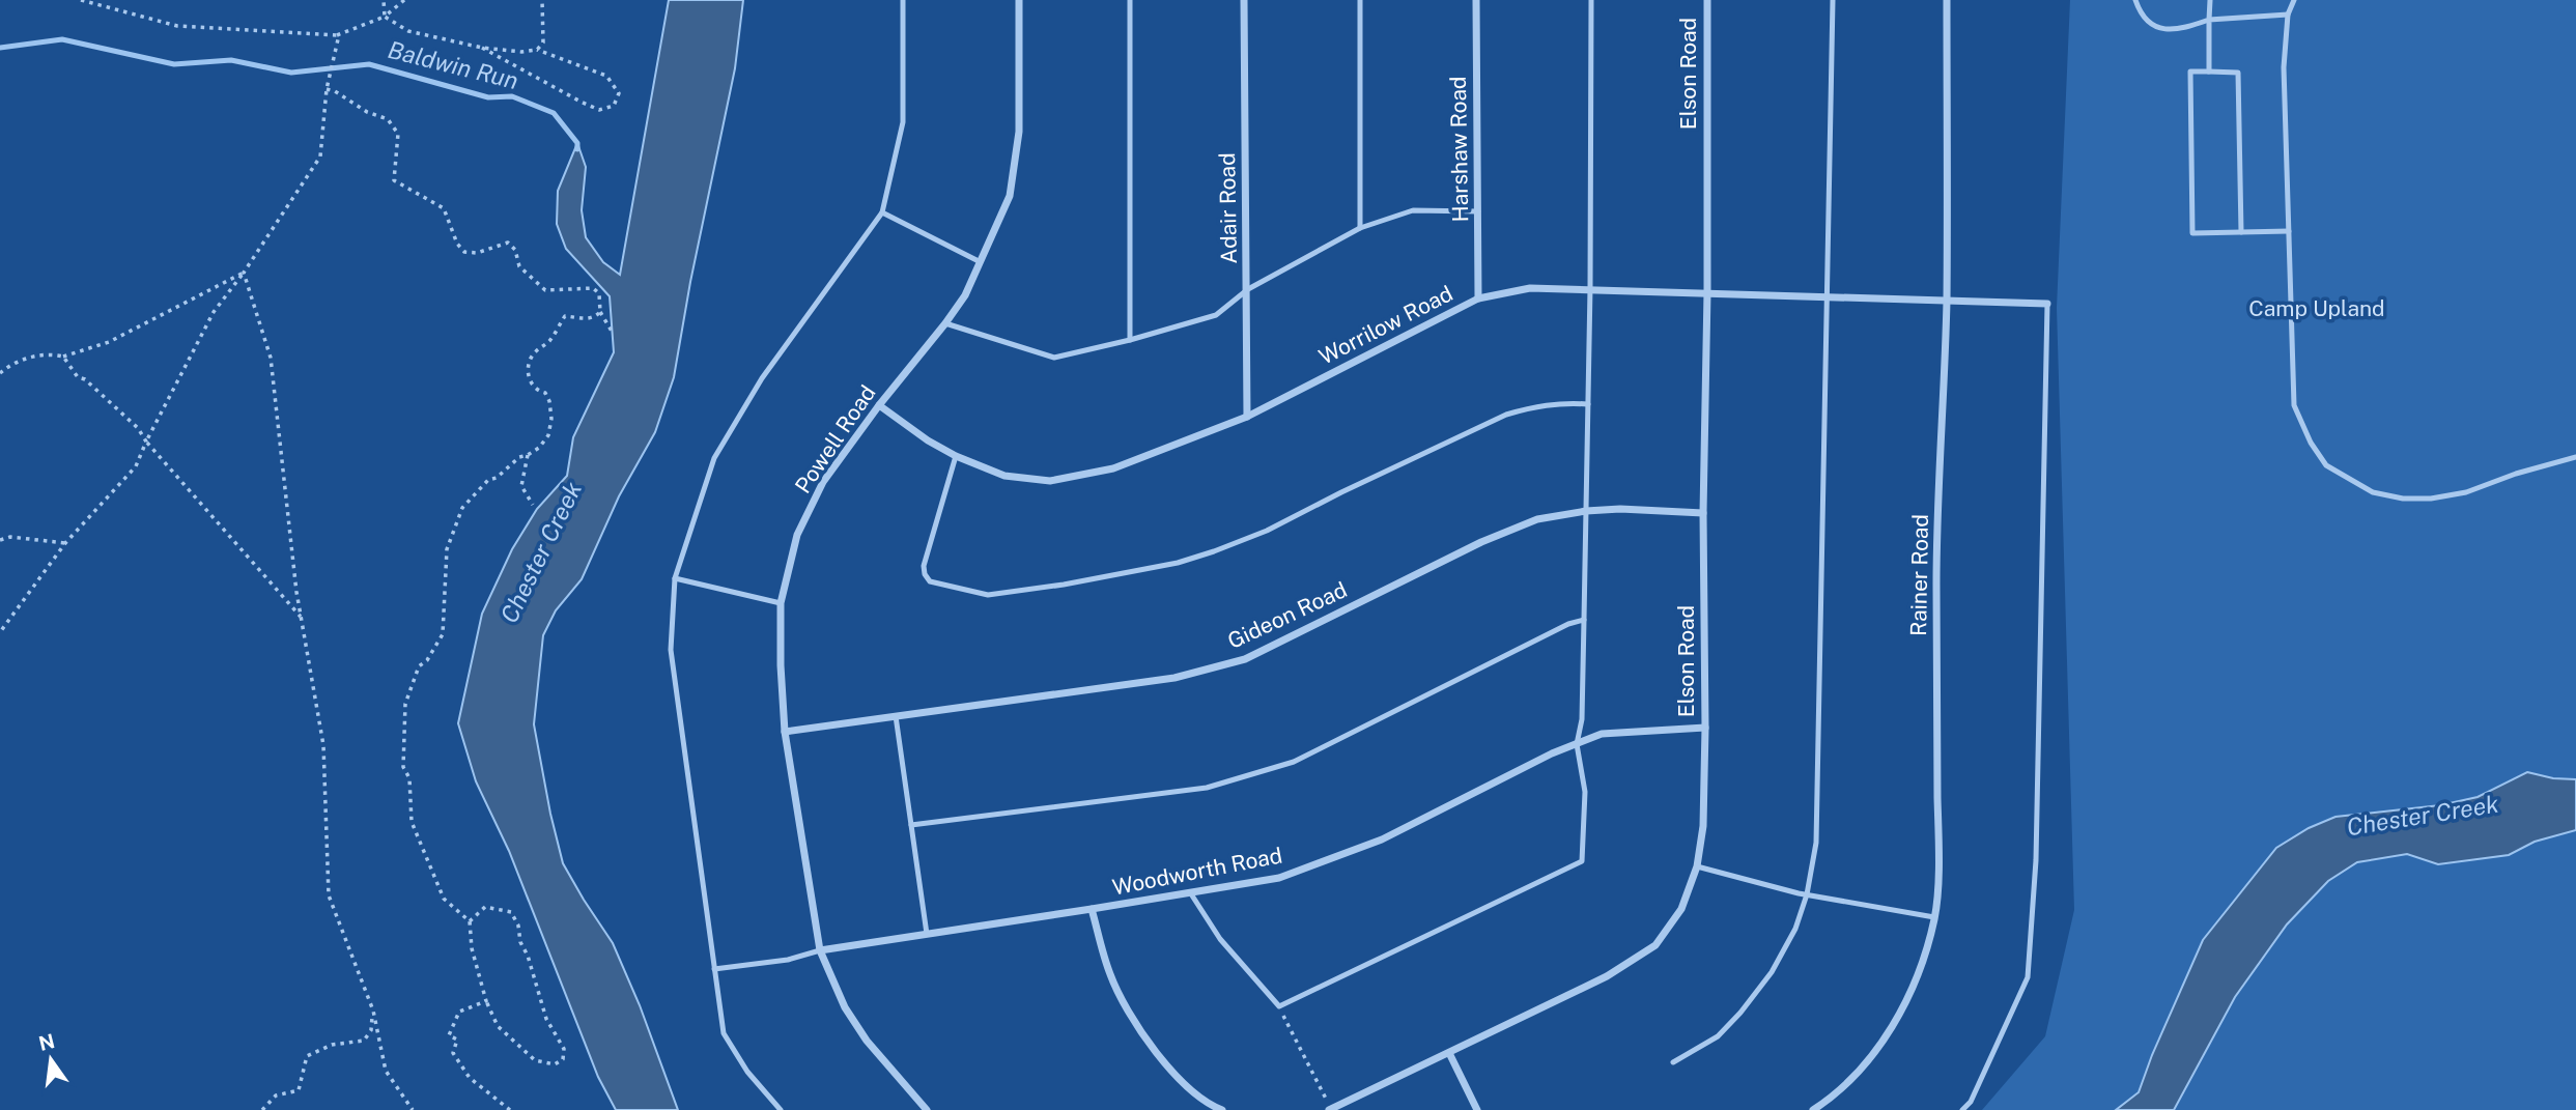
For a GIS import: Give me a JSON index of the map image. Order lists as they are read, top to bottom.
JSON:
{
  "streets": {
    "street": [
      "Elson Road",
      "Harshaw Road",
      "Adair Road",
      "Worrilow Road",
      "Powell Road",
      "Rainer Road",
      "Gideon Road",
      "Woodworth Road"
    ]
  },
  "crossings": [
    ["Elson Road", "Worrilow Road"],
    ["Elson Road", "Gideon Road"],
    ["Elson Road", "Woodworth Road"],
    ["Harshaw Road", "Worrilow Road"],
    ["Adair Road", "Worrilow Road"],
    ["Worrilow Road", "Powell Road"],
    ["Worrilow Road", "Rainer Road"],
    ["Powell Road", "Gideon Road"],
    ["Powell Road", "Woodworth Road"]
  ],
  "water": ["Baldwin Run", "Chester Creek"],
  "parks": ["Camp Upland"],
  "north": "top"
}
